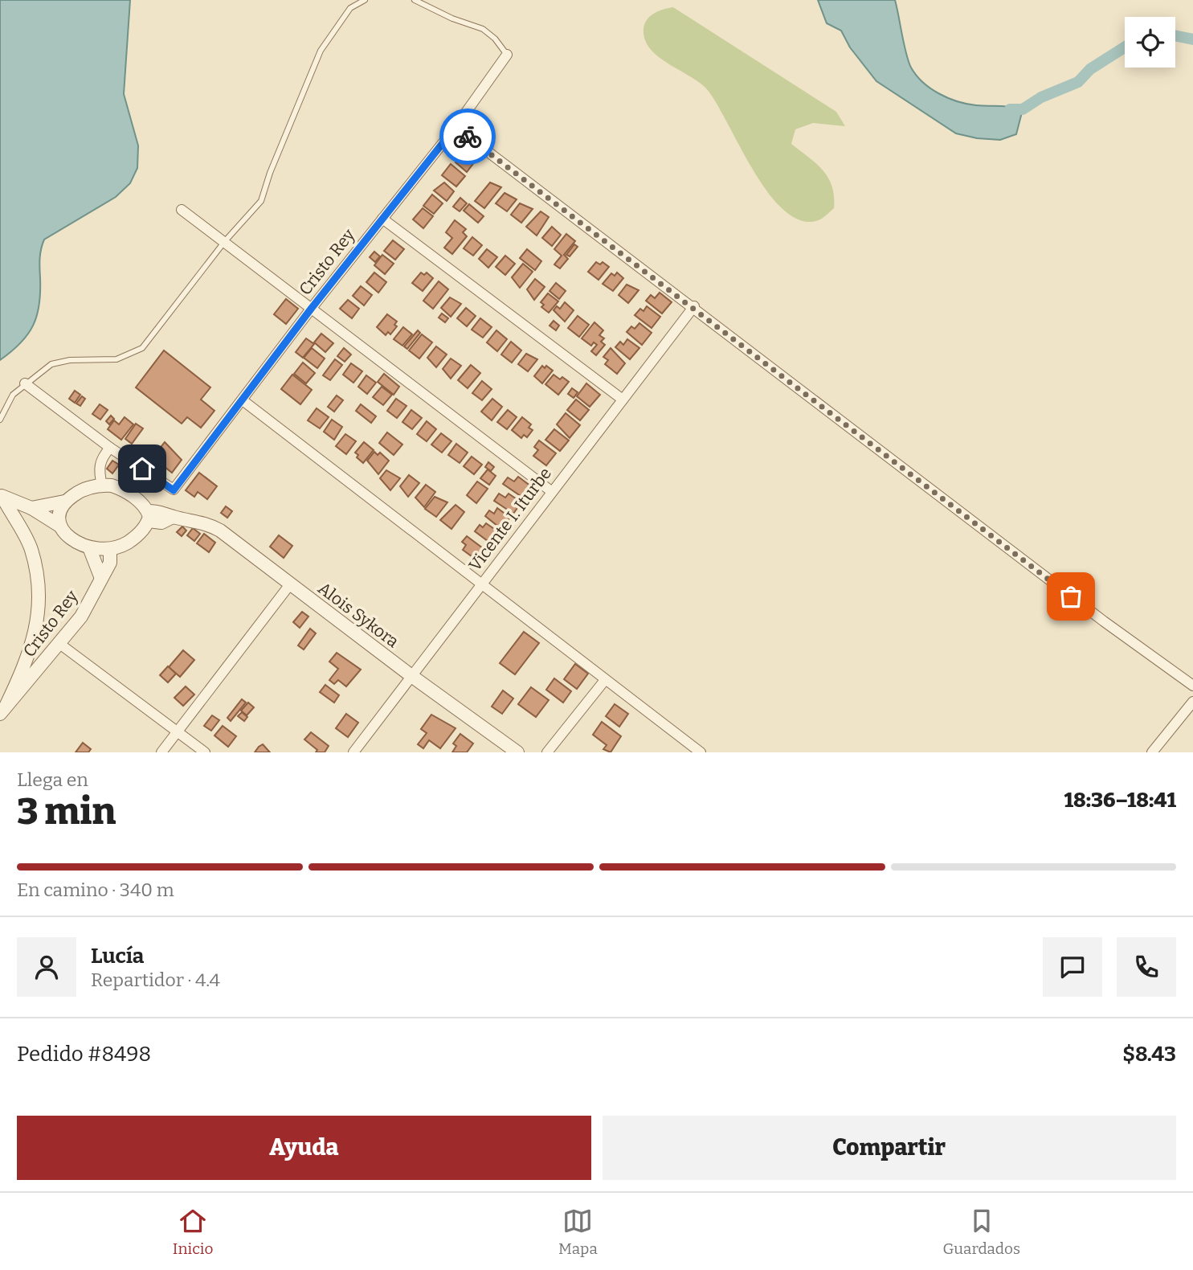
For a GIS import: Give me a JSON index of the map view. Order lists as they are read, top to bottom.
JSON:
{
  "streets": {
    "street": ["Cristo Rey", "Vicente I. Iturbe", "Alois Sykora"]
  },
  "crossings": [
    ["Cristo Rey", "Alois Sykora"],
    ["Vicente I. Iturbe", "Alois Sykora"]
  ],
  "page": {
    "heading": ["3 min", "Llega en", "18:36–18:41"],
    "panel": [
      "Lucía",
      "Repartidor · 4.4",
      "Pedido #8498",
      "$8.43"
    ],
    "bar": "En camino · 340 m",
    "buttons": ["Ayuda", "Compartir"],
    "tabs": ["Inicio", "Mapa", "Guardados"]
  }
}
